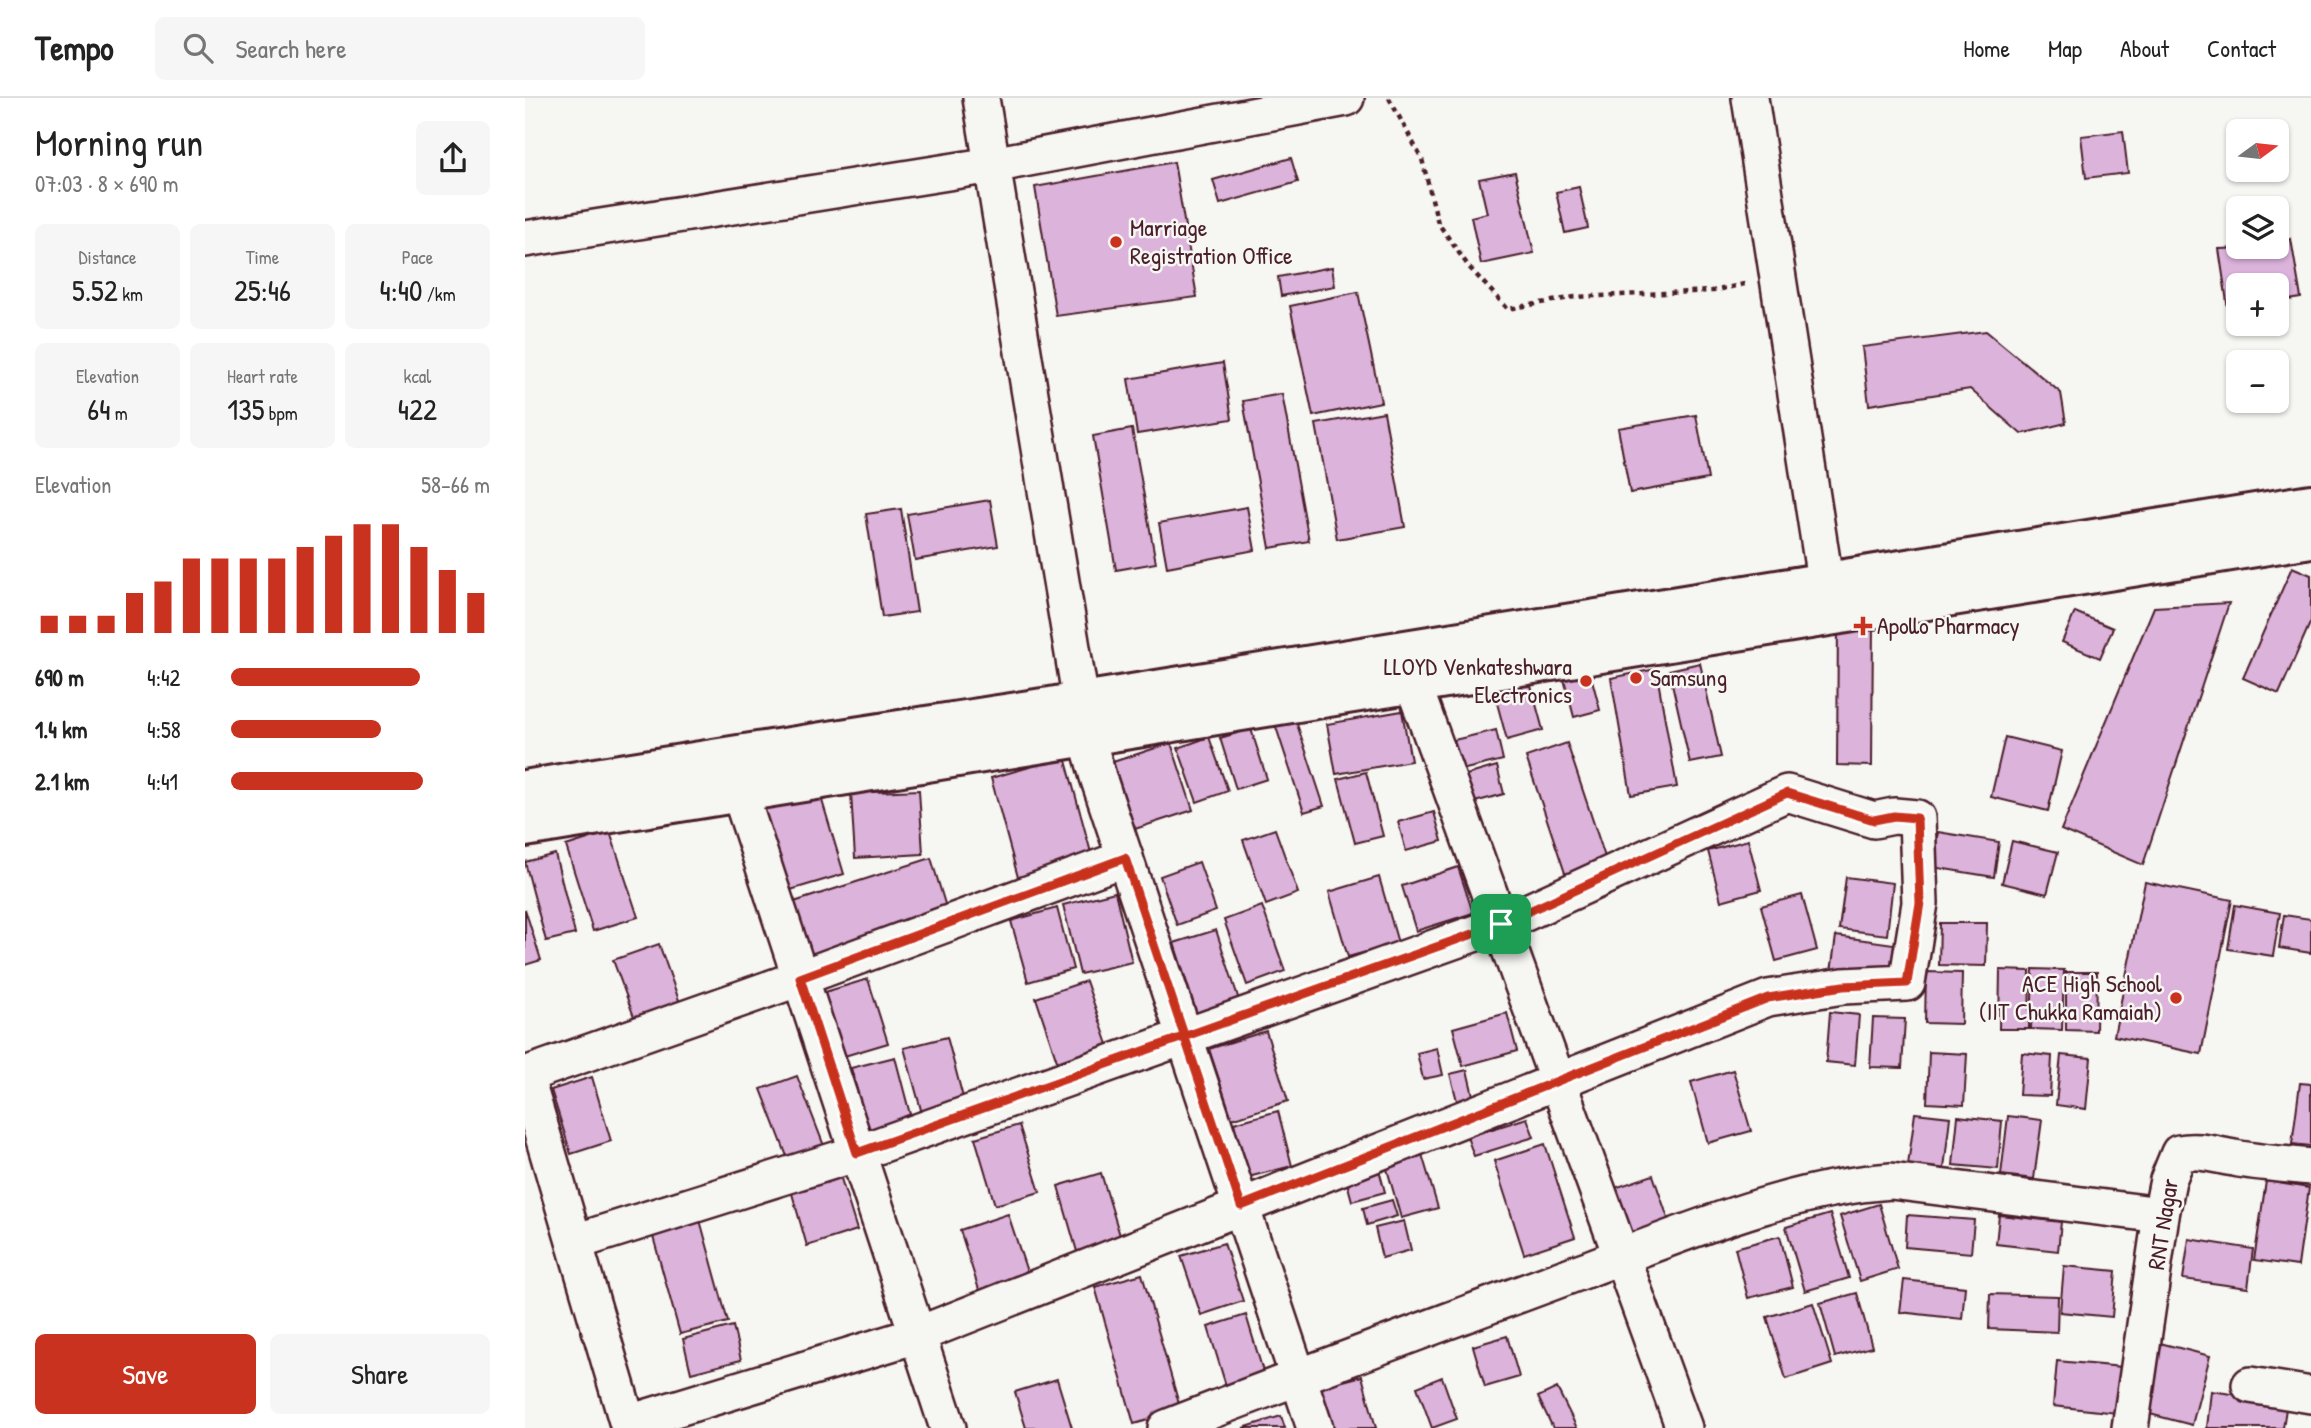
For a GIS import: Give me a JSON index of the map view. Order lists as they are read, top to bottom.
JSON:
{
  "streets": {
    "street": ["RNT Nagar"]
  },
  "places": {
    "other": [
      "Marriage Registration Office",
      "Samsung",
      "LLOYD Venkateshwara Electronics",
      "ACE High School (IIT Chukka Ramaiah)"
    ],
    "health": ["Apollo Pharmacy"]
  },
  "north": "right",
  "page": {
    "header": "Tempo",
    "search": "Search here",
    "nav": [
      "Home",
      "Map",
      "About",
      "Contact"
    ],
    "heading": ["Morning run", "07:03 · 8 × 690 m"],
    "map_buttons": ["+", "−"],
    "stats": [
      ["Distance", "5.52 km"],
      ["Time", "25:46"],
      ["Pace", "4:40 /km"],
      ["Elevation", "64 m"],
      ["Heart rate", "135 bpm"],
      ["kcal", "422"]
    ],
    "chart": ["Elevation", "58–66 m"],
    "list": [
      {
        "name": "690 m",
        "note": "4:42"
      },
      {
        "name": "1.4 km",
        "note": "4:58"
      },
      {
        "name": "2.1 km",
        "note": "4:41"
      }
    ],
    "buttons": ["Save", "Share"]
  }
}
